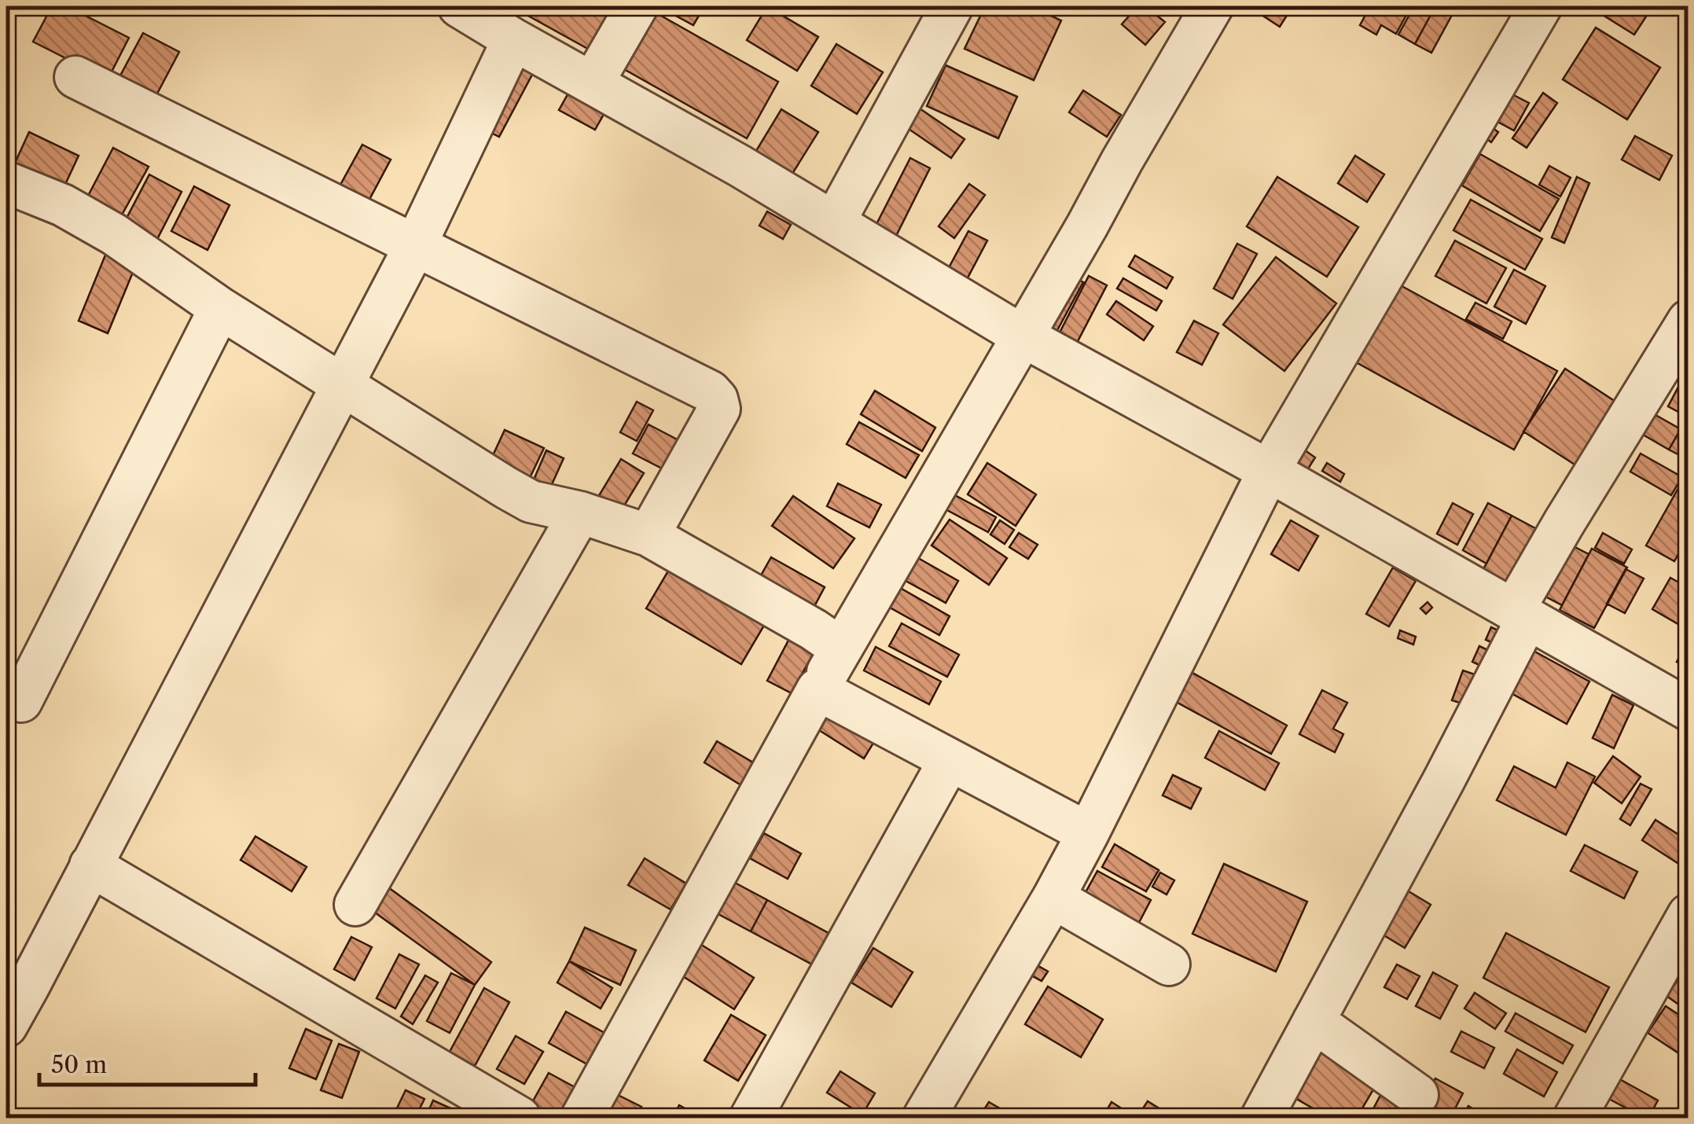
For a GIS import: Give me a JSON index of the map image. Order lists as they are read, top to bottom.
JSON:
{
  "scale_bar": "50 m"
}
